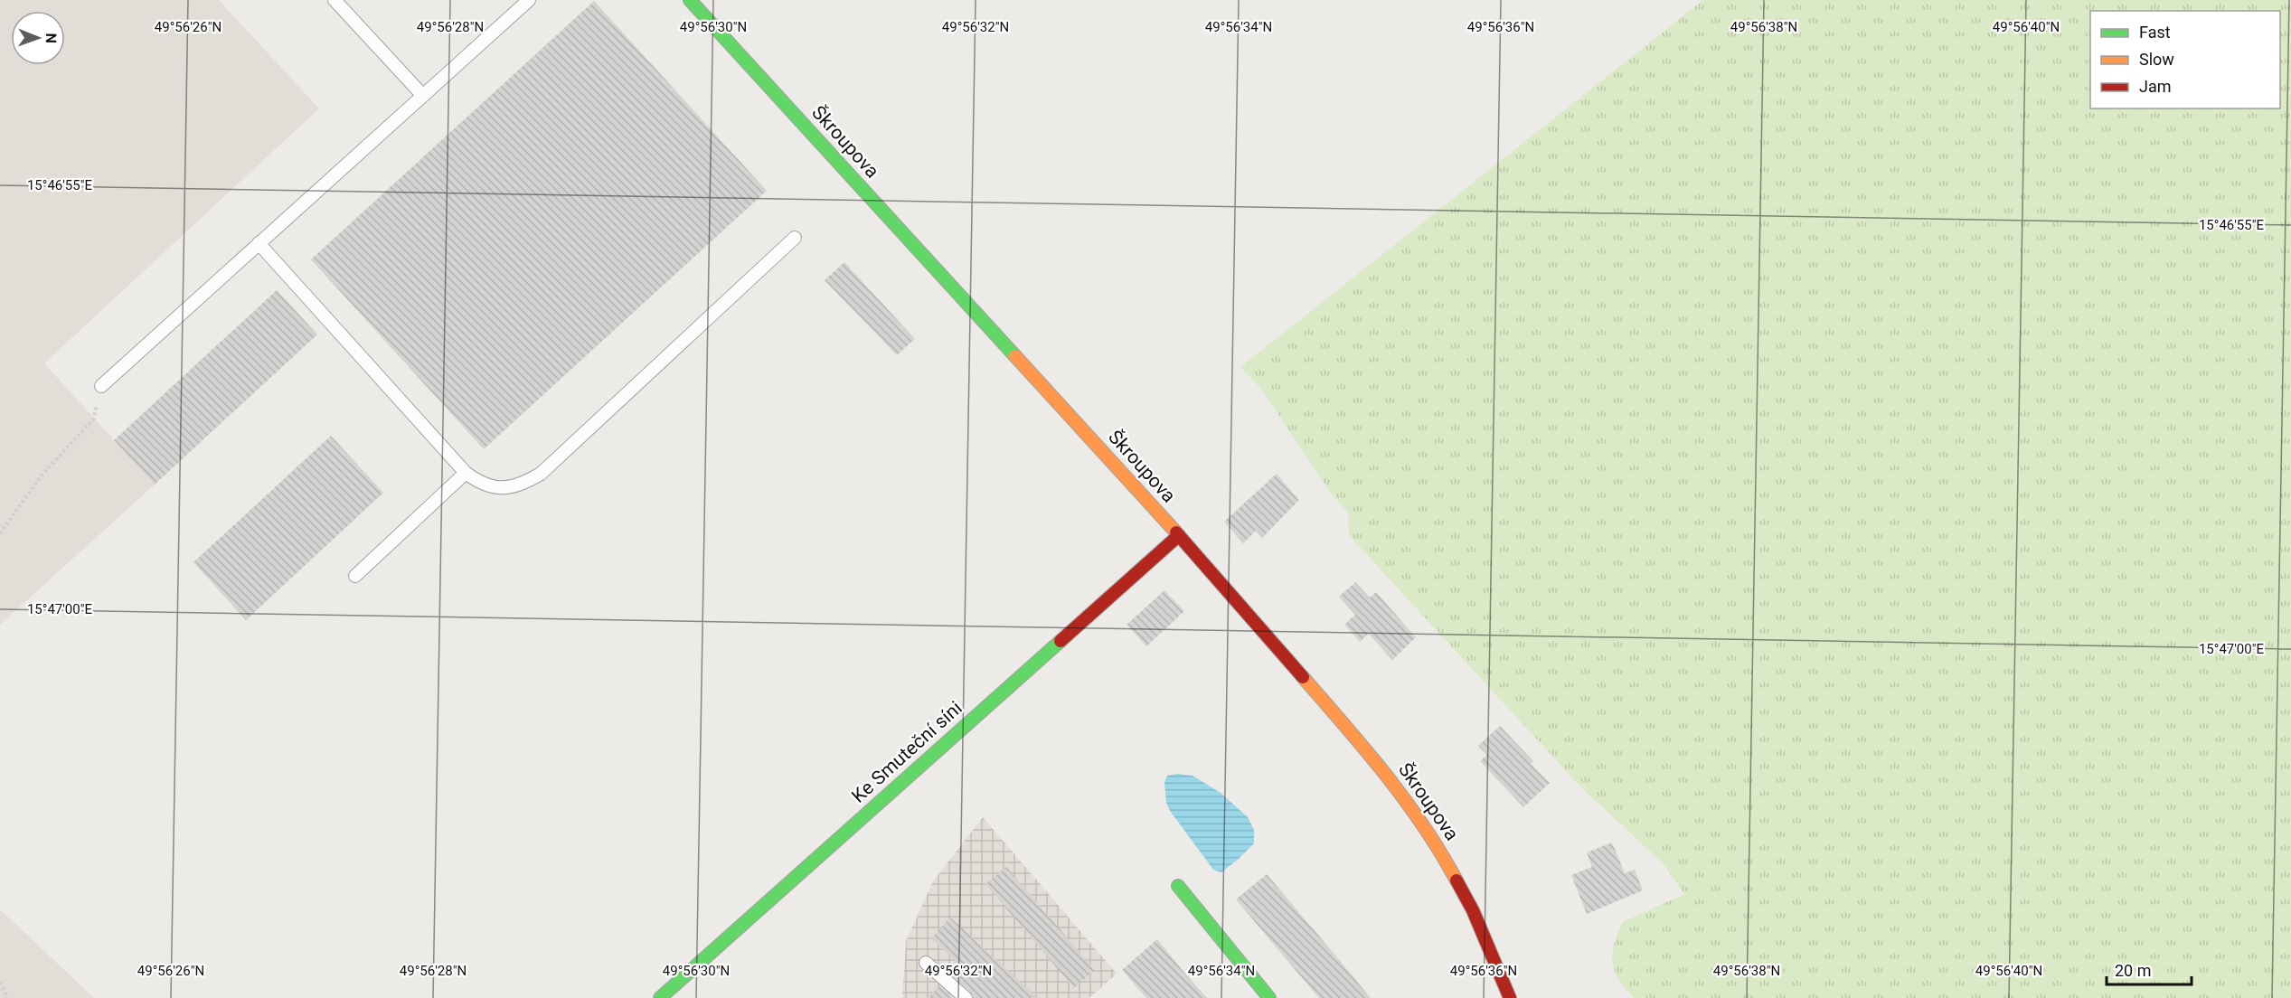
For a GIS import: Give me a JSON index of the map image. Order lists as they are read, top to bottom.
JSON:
{
  "streets": {
    "street": ["Škroupova", "Ke Smuteční síni"]
  },
  "crossings": [
    ["Škroupova", "Ke Smuteční síni"]
  ],
  "legend": ["Fast", "Slow", "Jam"],
  "scale_bar": "20 m",
  "north": "right",
  "coordinates": [
    "49°56'26\"N",
    "49°56'28\"N",
    "49°56'30\"N",
    "49°56'32\"N",
    "49°56'34\"N",
    "49°56'36\"N",
    "49°56'38\"N",
    "49°56'40\"N",
    "15°46'55\"E",
    "15°47'00\"E"
  ]
}
